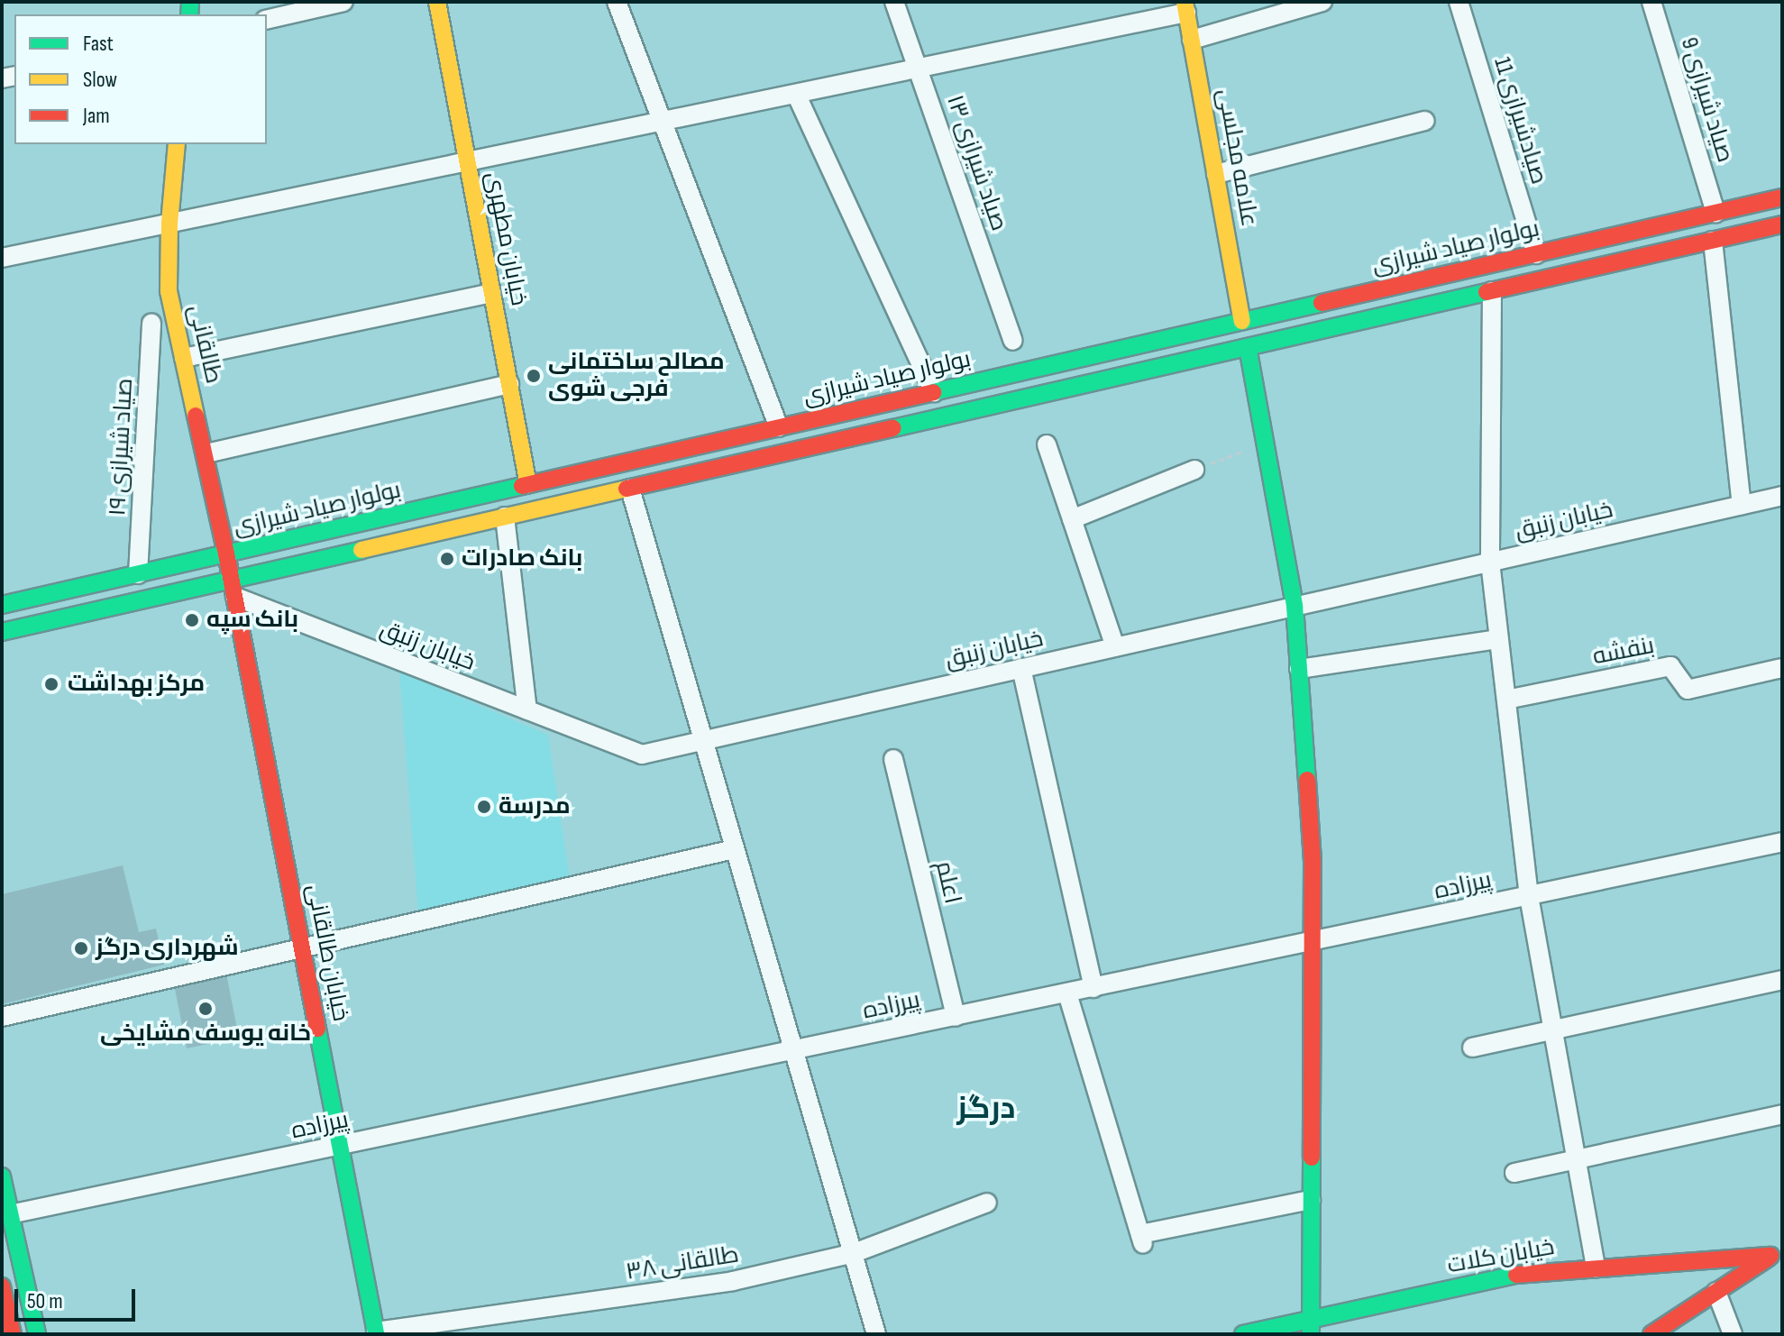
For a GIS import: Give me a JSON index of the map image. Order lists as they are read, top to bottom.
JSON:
{
  "streets": {
    "main road": [
      "علامه مجلسی",
      "خیابان مطهری",
      "بولوار صیاد شیرازی",
      "طالقانی",
      "خیابان طالقانی",
      "خیابان کلات"
    ],
    "street": [
      "صیاد شیرازی 9",
      "صیادشیرازی 11",
      "صیاد شیرازی ۱۳",
      "صیاد شیرازی ۱۹",
      "خیابان زنبق",
      "بنفشه",
      "اعلم",
      "پیرزاده",
      "طالقانی ۳۸"
    ]
  },
  "crossings": [
    ["صیاد شیرازی 9", "بولوار صیاد شیرازی"],
    ["صیادشیرازی 11", "بولوار صیاد شیرازی"],
    ["علامه مجلسی", "بولوار صیاد شیرازی"],
    ["علامه مجلسی", "خیابان زنبق"],
    ["علامه مجلسی", "پیرزاده"],
    ["علامه مجلسی", "خیابان کلات"],
    ["خیابان مطهری", "بولوار صیاد شیرازی"],
    ["بولوار صیاد شیرازی", "طالقانی"],
    ["بولوار صیاد شیرازی", "صیاد شیرازی ۱۹"],
    ["بولوار صیاد شیرازی", "خیابان زنبق"],
    ["بولوار صیاد شیرازی", "خیابان طالقانی"],
    ["طالقانی", "خیابان طالقانی"],
    ["خیابان زنبق", "خیابان طالقانی"],
    ["اعلم", "پیرزاده"],
    ["پیرزاده", "خیابان طالقانی"],
    ["خیابان طالقانی", "طالقانی ۳۸"]
  ],
  "districts": ["درگز"],
  "places": [
    "مصالح ساختمانی فرجی شوی",
    "بانک صادرات",
    "بانک سپه",
    "مرکز بهداشت",
    "مدرسة",
    "شهرداری درگز",
    "خانه یوسف مشایخی"
  ],
  "legend": ["Fast", "Slow", "Jam"],
  "scale_bar": "50 m"
}
